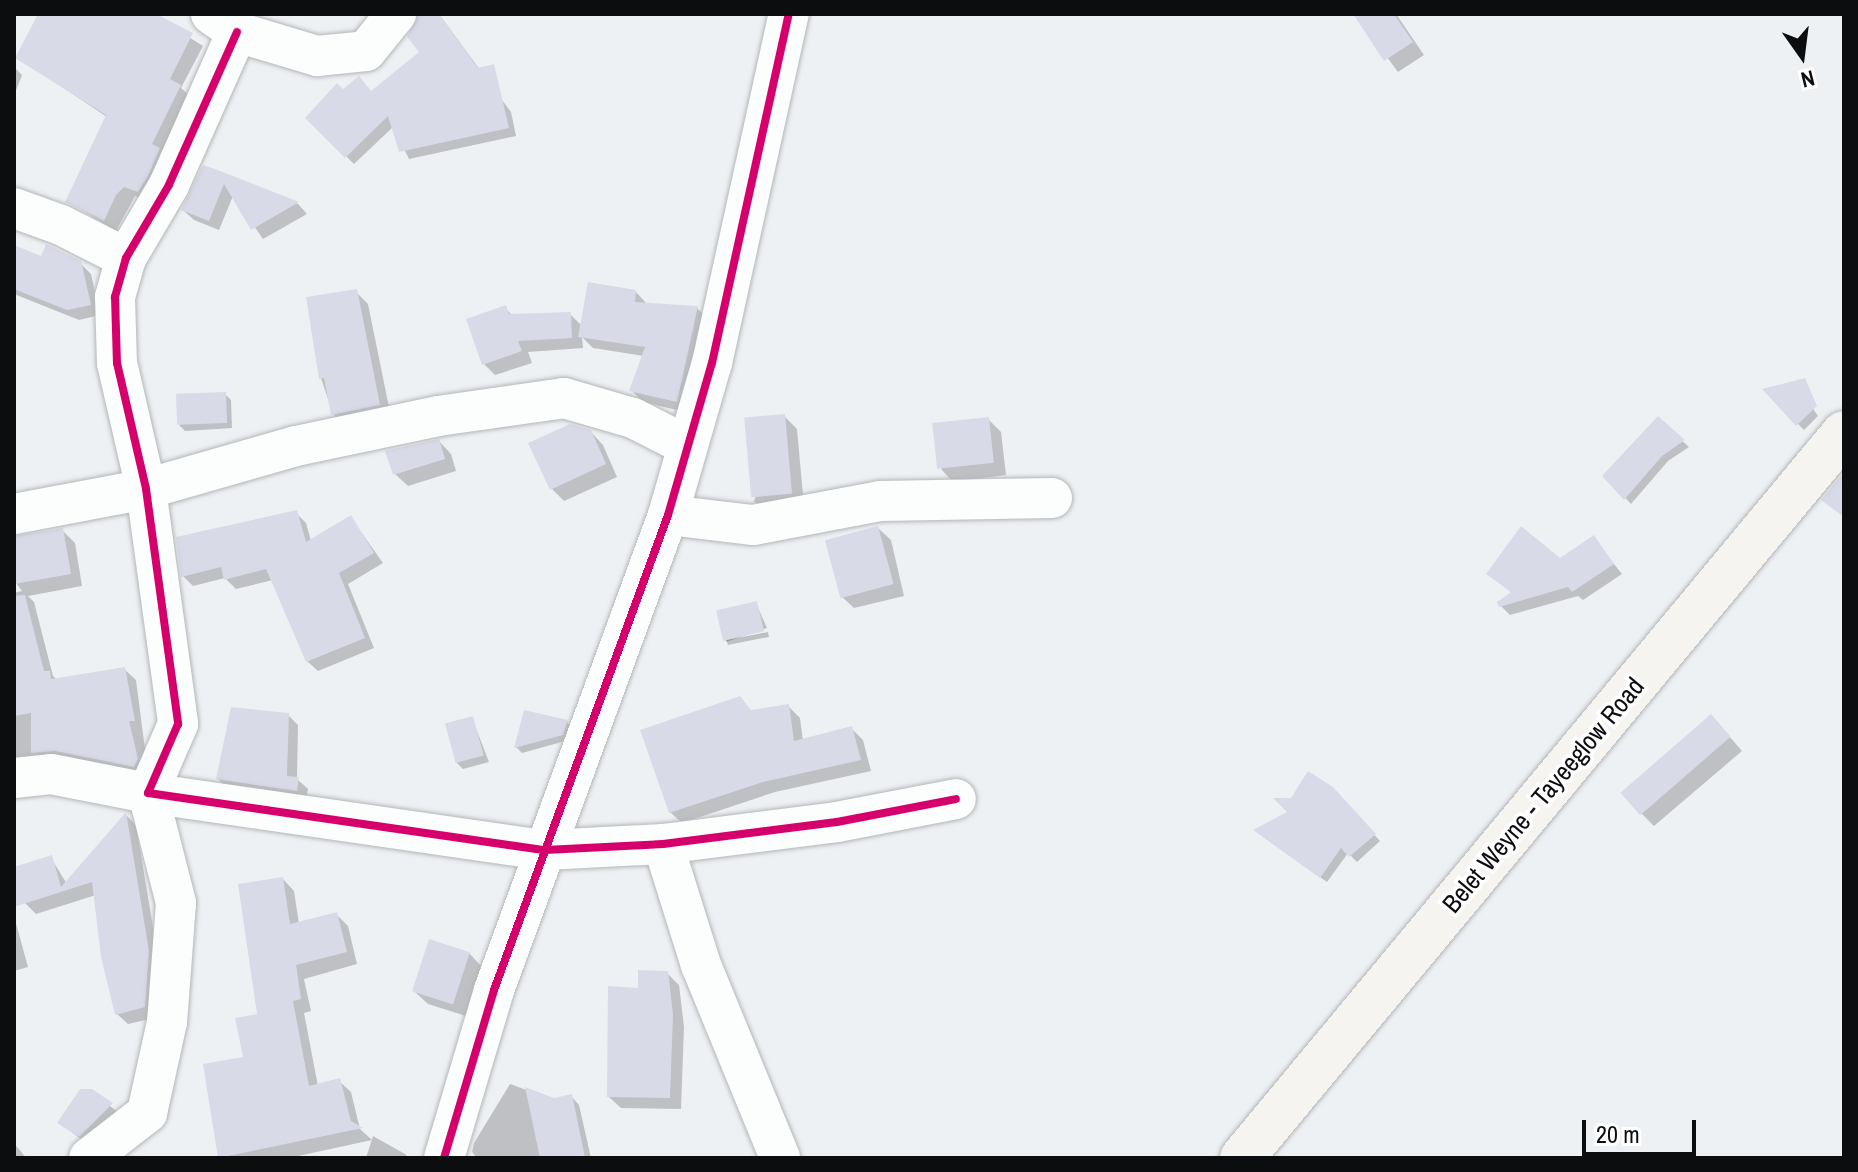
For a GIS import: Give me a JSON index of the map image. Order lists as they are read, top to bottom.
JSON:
{
  "streets": {
    "main road": ["Belet Weyne - Tayeeglow Road"]
  },
  "scale_bar": "20 m",
  "north": "bottom"
}
